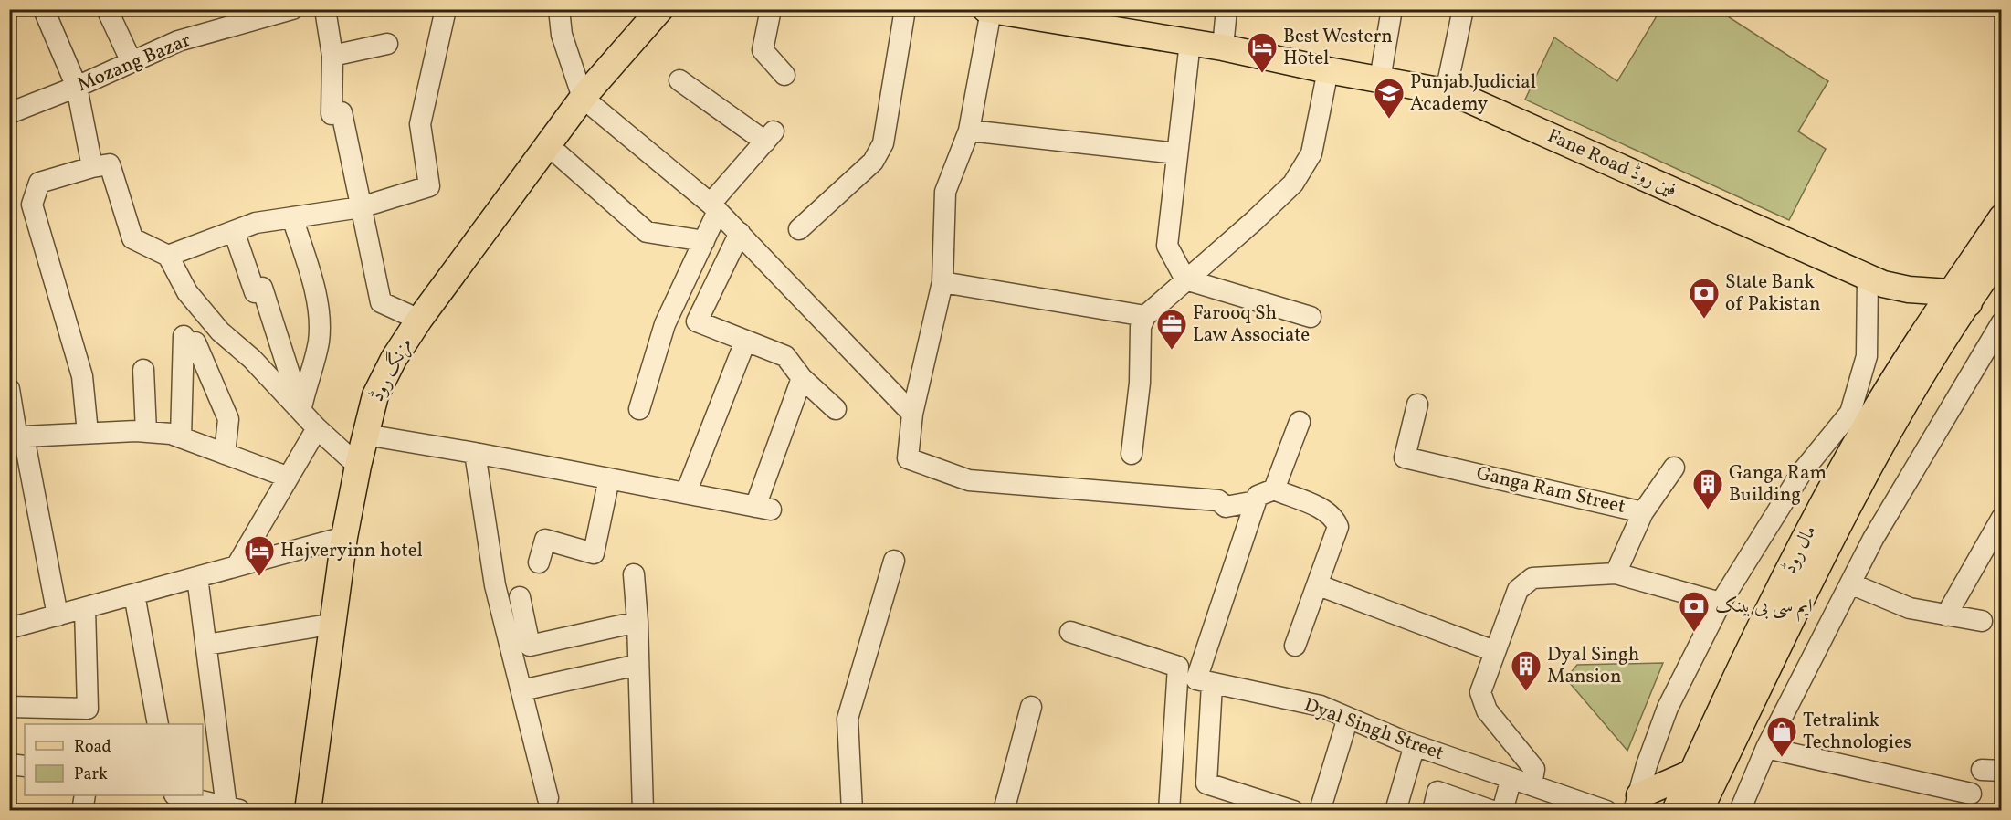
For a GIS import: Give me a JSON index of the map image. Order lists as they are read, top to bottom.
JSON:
{
  "streets": {
    "main road": ["Fane Road فین روڈ", "مزنگ روڈ", "مال روڈ"],
    "street": ["Mozang Bazar", "Ganga Ram Street", "Dyal Singh Street"]
  },
  "crossings": [
    ["Fane Road فین روڈ", "مال روڈ"]
  ],
  "places": {
    "hotel": ["Best Western Hotel", "Hajveryinn hotel"],
    "school or university": ["Punjab Judicial Academy"],
    "bank": ["State Bank of Pakistan", "ایم سی بی بینک"],
    "office": ["Farooq Sh Law Associate"],
    "building": ["Ganga Ram Building", "Dyal Singh Mansion"],
    "shop": ["Tetralink Technologies"]
  },
  "legend": ["Road", "Park"]
}
